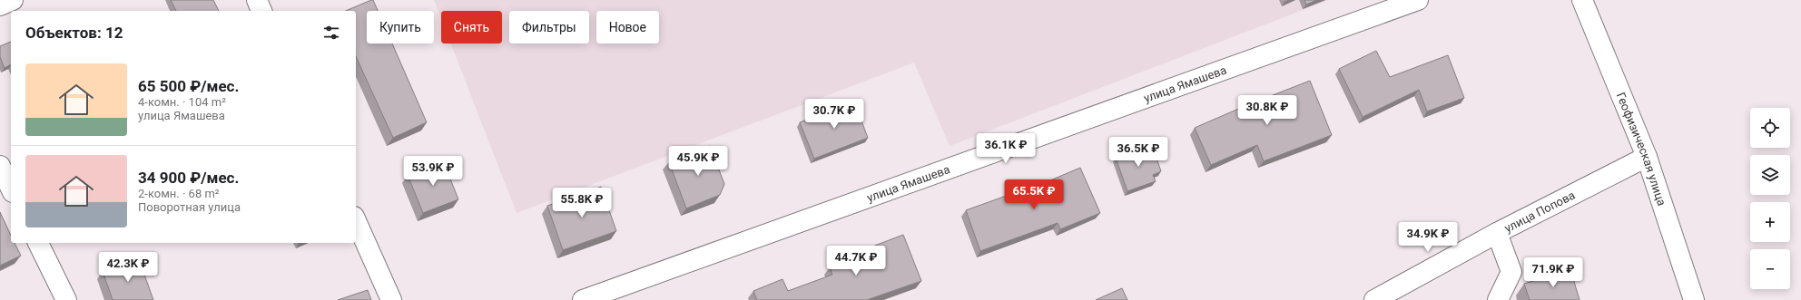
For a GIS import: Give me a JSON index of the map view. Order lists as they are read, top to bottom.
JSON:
{
  "streets": {
    "street": ["улица Ямашева", "Геофизическая улица", "улица Попова"]
  },
  "crossings": [
    ["Геофизическая улица", "улица Попова"]
  ],
  "page": {
    "chip": [
      "Купить",
      "Снять",
      "Фильтры",
      "Новое"
    ],
    "heading": "Объектов: 12",
    "list": [
      {
        "name": "65 500 ₽/мес.",
        "note": "4-комн. · 104 m² · улица Ямашева"
      },
      {
        "name": "34 900 ₽/мес.",
        "note": "2-комн. · 68 m² · Поворотная улица"
      }
    ],
    "price": [
      "30.8K ₽",
      "30.7K ₽",
      "36.1K ₽",
      "36.5K ₽",
      "45.9K ₽",
      "53.9K ₽",
      "65.5K ₽",
      "55.8K ₽",
      "34.9K ₽",
      "44.7K ₽",
      "42.3K ₽",
      "71.9K ₽"
    ],
    "map_buttons": ["+", "−"]
  }
}
